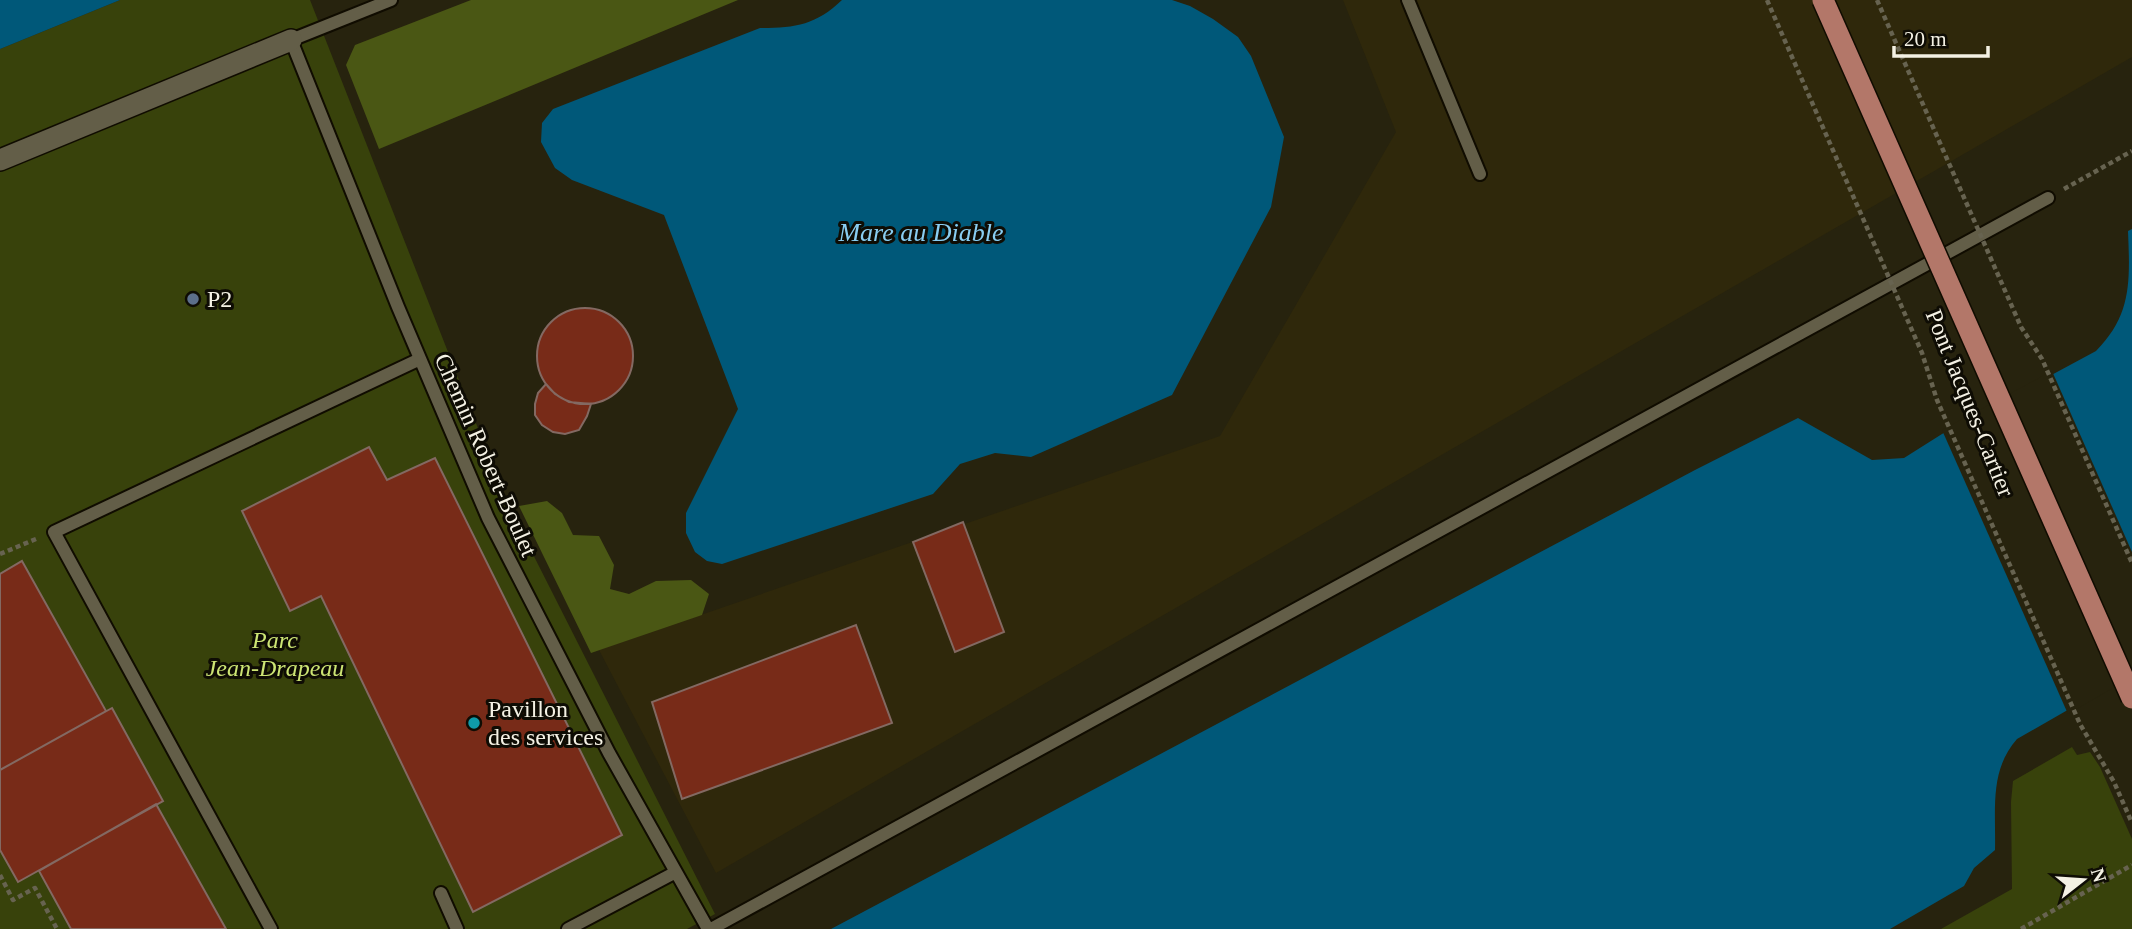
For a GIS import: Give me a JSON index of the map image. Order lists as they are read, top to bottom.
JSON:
{
  "streets": {
    "main road": ["Pont Jacques-Cartier"],
    "lane": ["Chemin Robert-Boulet"]
  },
  "water": ["Mare au Diable"],
  "parks": ["Parc Jean-Drapeau"],
  "places": ["P2", "Pavillon des services"],
  "scale_bar": "20 m",
  "north": "right"
}
